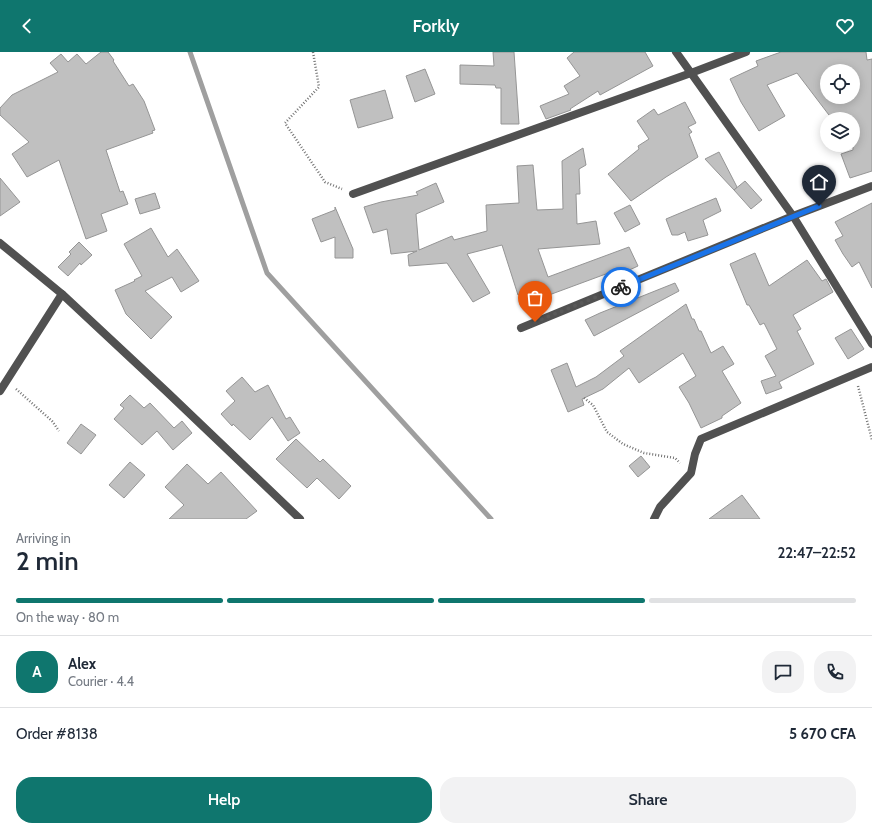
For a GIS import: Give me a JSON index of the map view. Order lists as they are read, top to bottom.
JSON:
{
  "page": {
    "header": "Forkly",
    "heading": ["2 min", "Arriving in", "22:47–22:52"],
    "panel": [
      "Alex",
      "Courier · 4.4",
      "Order #8138",
      "5 670 CFA"
    ],
    "bar": "On the way · 80 m",
    "round": "A",
    "buttons": ["Help", "Share"]
  }
}
